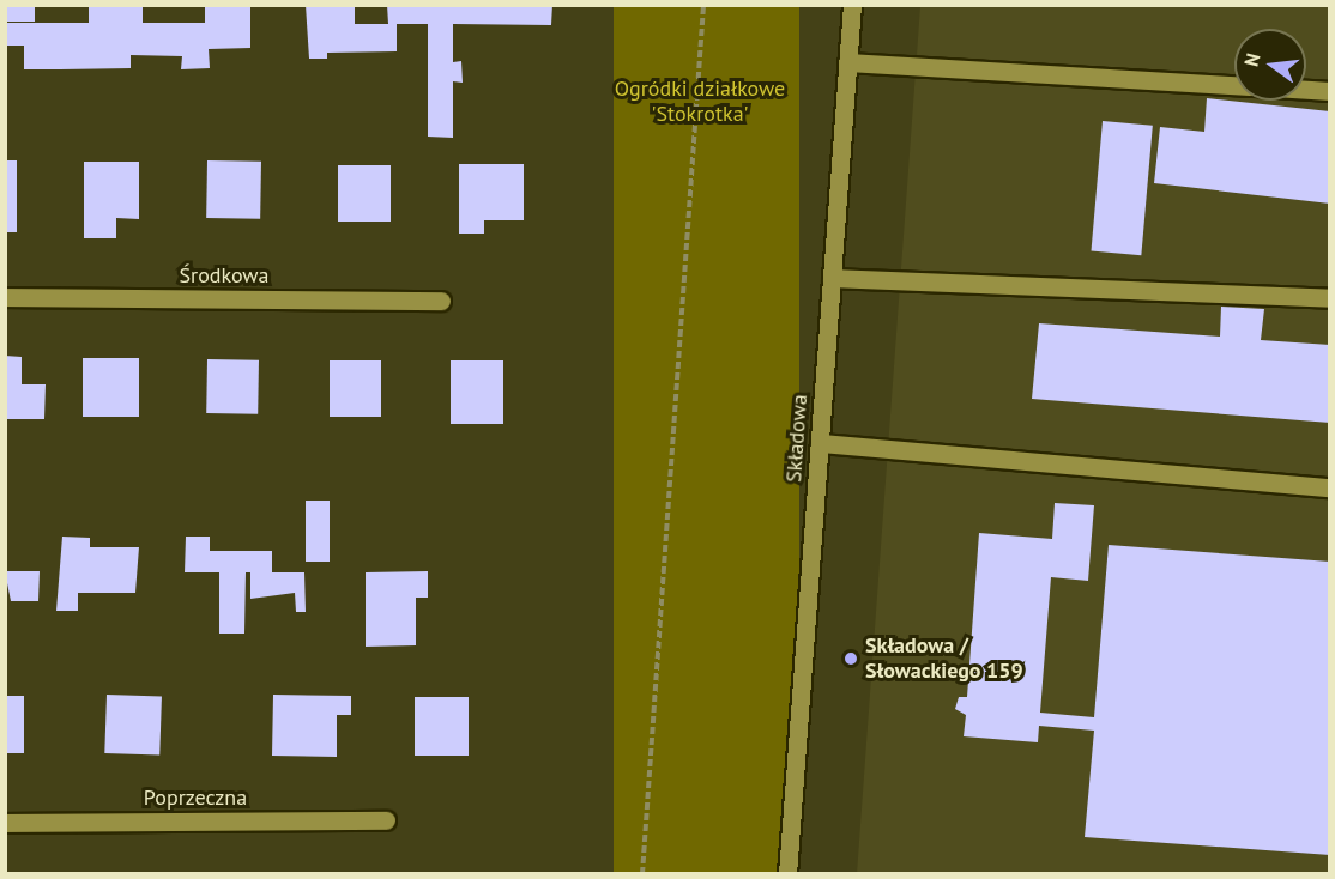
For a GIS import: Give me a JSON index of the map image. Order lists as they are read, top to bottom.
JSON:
{
  "streets": {
    "street": ["Środkowa", "Składowa", "Poprzeczna"]
  },
  "parks": ["Ogródki działkowe 'Stokrotka'"],
  "places": ["Składowa / Słowackiego 159"],
  "north": "left"
}
